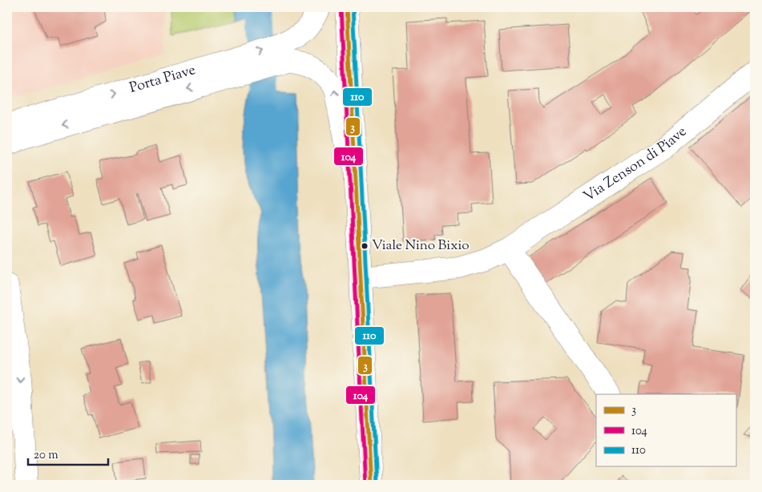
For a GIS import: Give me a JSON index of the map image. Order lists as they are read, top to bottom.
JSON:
{
  "streets": {
    "street": ["Porta Piave", "Via Zenson di Piave"]
  },
  "places": ["Viale Nino Bixio"],
  "lines": ["transit line 3", "transit line 104", "transit line 110"],
  "legend": ["3", "104", "110"],
  "scale_bar": "20 m"
}
